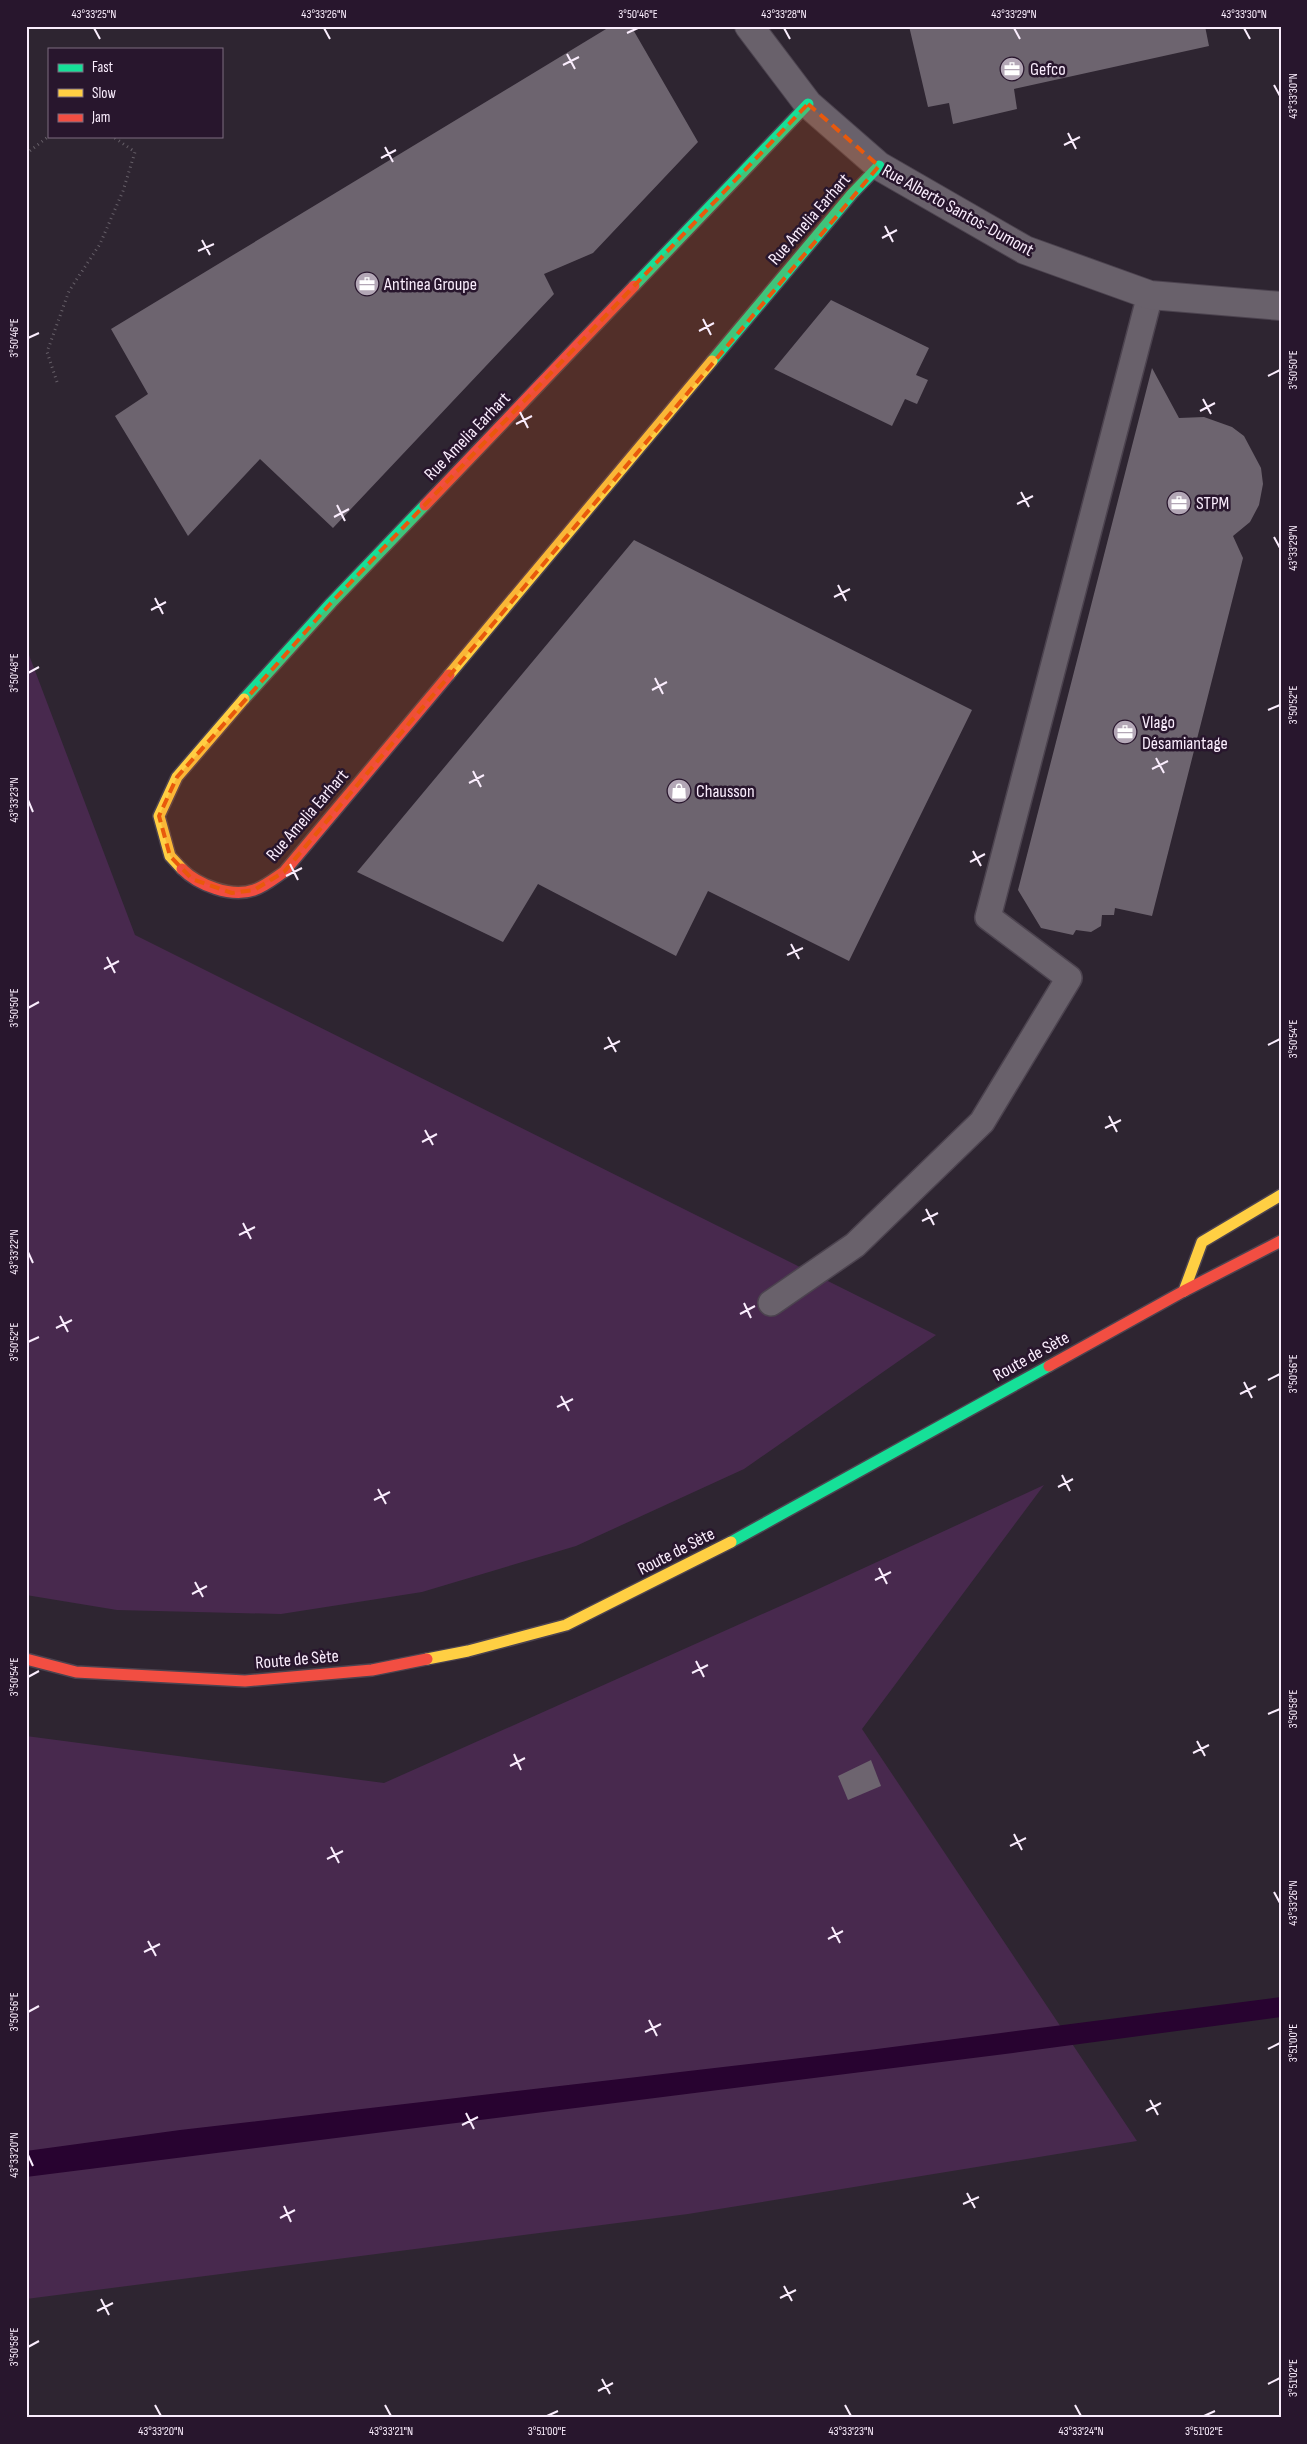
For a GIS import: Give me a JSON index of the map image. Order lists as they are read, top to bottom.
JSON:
{
  "streets": {
    "street": ["Rue Alberto Santos-Dumont", "Rue Amelia Earhart", "Route de Sète"]
  },
  "crossings": [
    ["Rue Alberto Santos-Dumont", "Rue Amelia Earhart"]
  ],
  "places": {
    "office": [
      "Gefco",
      "Antinea Groupe",
      "STPM",
      "Vlago Désamiantage"
    ],
    "shop": ["Chausson"]
  },
  "legend": ["Fast", "Slow", "Jam"],
  "coordinates": [
    "43°33'25\"N",
    "43°33'26\"N",
    "3°50'46\"E",
    "43°33'28\"N",
    "43°33'29\"N",
    "43°33'30\"N",
    "3°50'50\"E",
    "3°50'48\"E",
    "3°50'52\"E",
    "43°33'23\"N",
    "3°50'54\"E",
    "43°33'22\"N",
    "3°50'56\"E",
    "3°50'58\"E",
    "3°51'00\"E",
    "43°33'20\"N",
    "3°51'02\"E",
    "43°33'21\"N",
    "43°33'24\"N"
  ]
}
